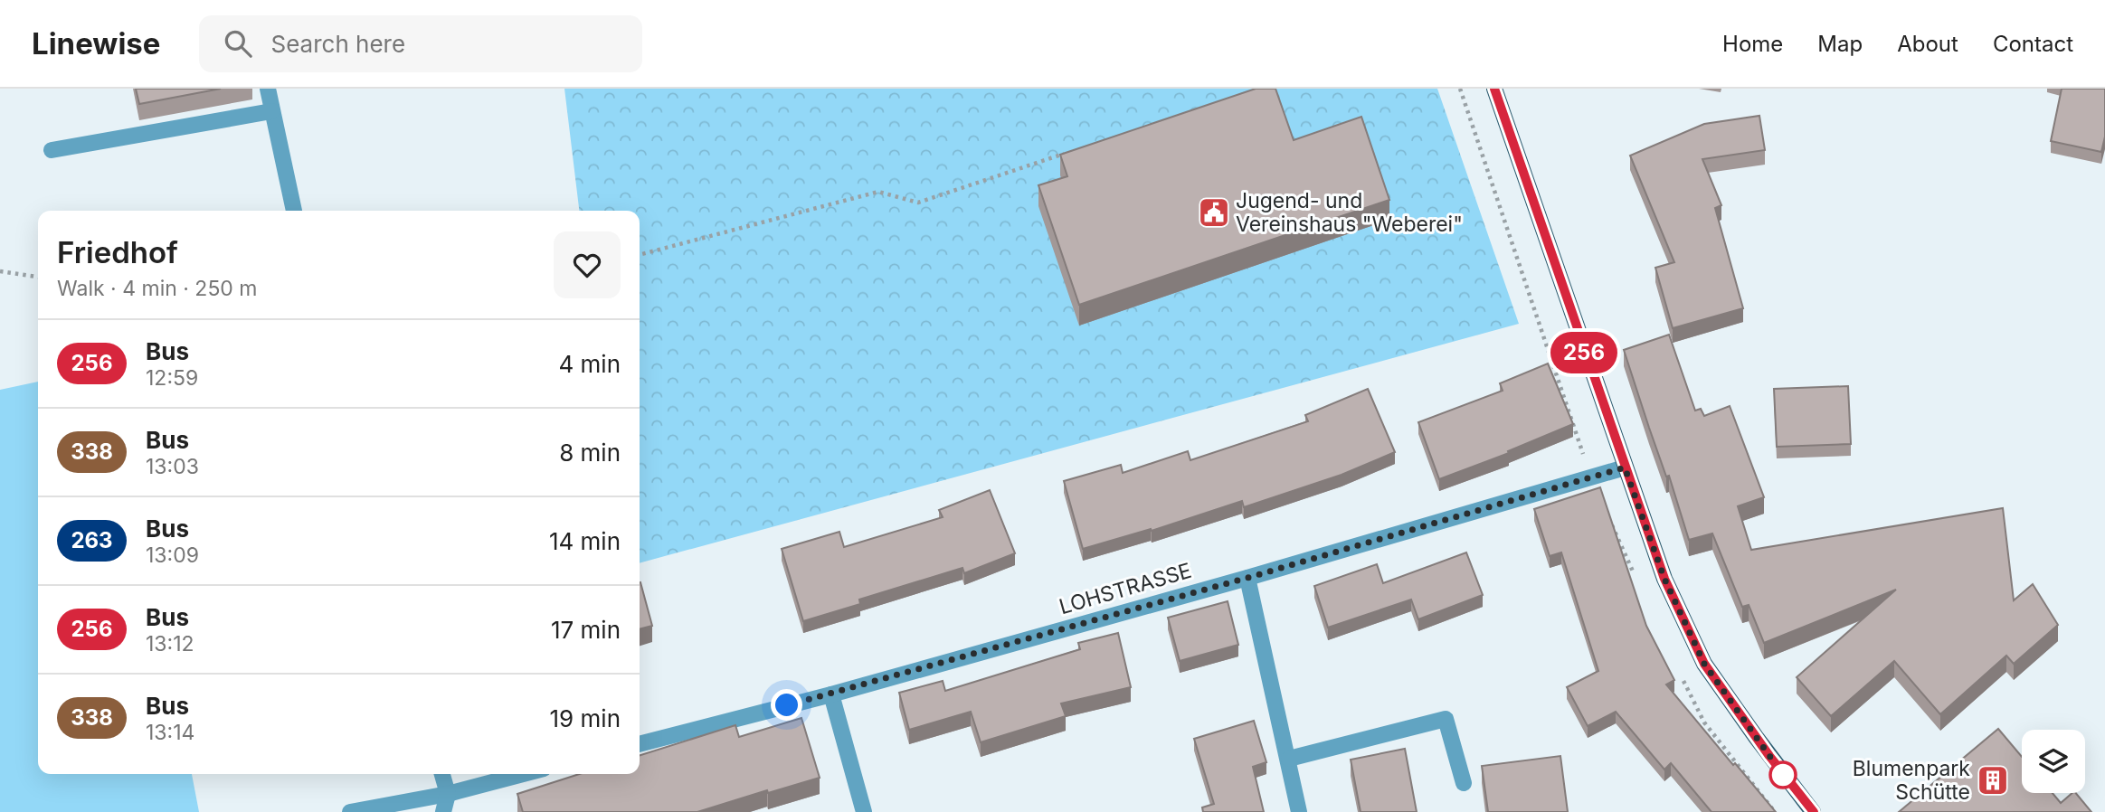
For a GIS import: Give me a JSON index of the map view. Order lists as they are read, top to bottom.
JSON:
{
  "streets": {
    "street": ["LOHSTRASSE"]
  },
  "places": {
    "public building": ["Jugend- und Vereinshaus \"Weberei\""],
    "building": ["Blumenpark Schütte"]
  },
  "lines": ["bus line 256"],
  "page": {
    "header": "Linewise",
    "search": "Search here",
    "nav": [
      "Home",
      "Map",
      "About",
      "Contact"
    ],
    "on_map": "256",
    "heading": ["Friedhof", "Walk · 4 min · 250 m"],
    "list": [
      {
        "mark": "256",
        "name": "Bus",
        "note": "12:59",
        "value": "4 min"
      },
      {
        "mark": "338",
        "name": "Bus",
        "note": "13:03",
        "value": "8 min"
      },
      {
        "mark": "263",
        "name": "Bus",
        "note": "13:09",
        "value": "14 min"
      },
      {
        "mark": "256",
        "name": "Bus",
        "note": "13:12",
        "value": "17 min"
      },
      {
        "mark": "338",
        "name": "Bus",
        "note": "13:14",
        "value": "19 min"
      }
    ]
  }
}
